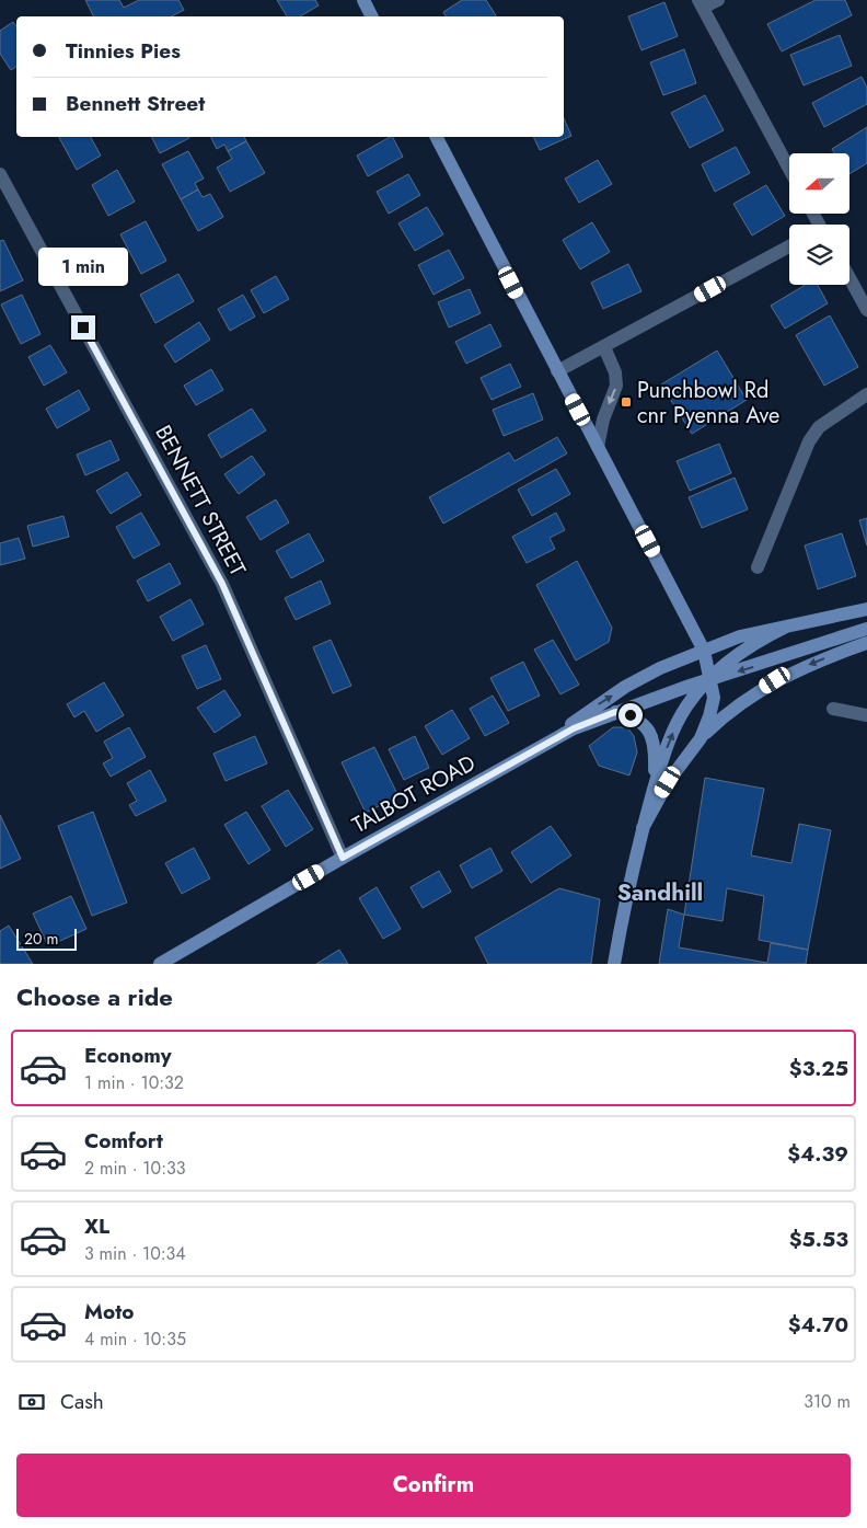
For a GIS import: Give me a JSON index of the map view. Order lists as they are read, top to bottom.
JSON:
{
  "streets": {
    "main road": ["TALBOT ROAD"],
    "street": ["BENNETT STREET"]
  },
  "crossings": [
    ["BENNETT STREET", "TALBOT ROAD"]
  ],
  "districts": ["Sandhill"],
  "places": {
    "transit": ["Punchbowl Rd cnr Pyenna Ave"]
  },
  "scale_bar": "20 m",
  "north": "left",
  "page": {
    "banner": ["Tinnies Pies", "Bennett Street"],
    "bubble": "1 min",
    "scale": "20 m",
    "heading": "Choose a ride",
    "list": [
      {
        "name": "Economy",
        "note": "1 min · 10:32",
        "value": "$3.25"
      },
      {
        "name": "Comfort",
        "note": "2 min · 10:33",
        "value": "$4.39"
      },
      {
        "name": "XL",
        "note": "3 min · 10:34",
        "value": "$5.53"
      },
      {
        "name": "Moto",
        "note": "4 min · 10:35",
        "value": "$4.70"
      }
    ],
    "pay": ["Cash", "310 m"],
    "buttons": "Confirm"
  }
}
